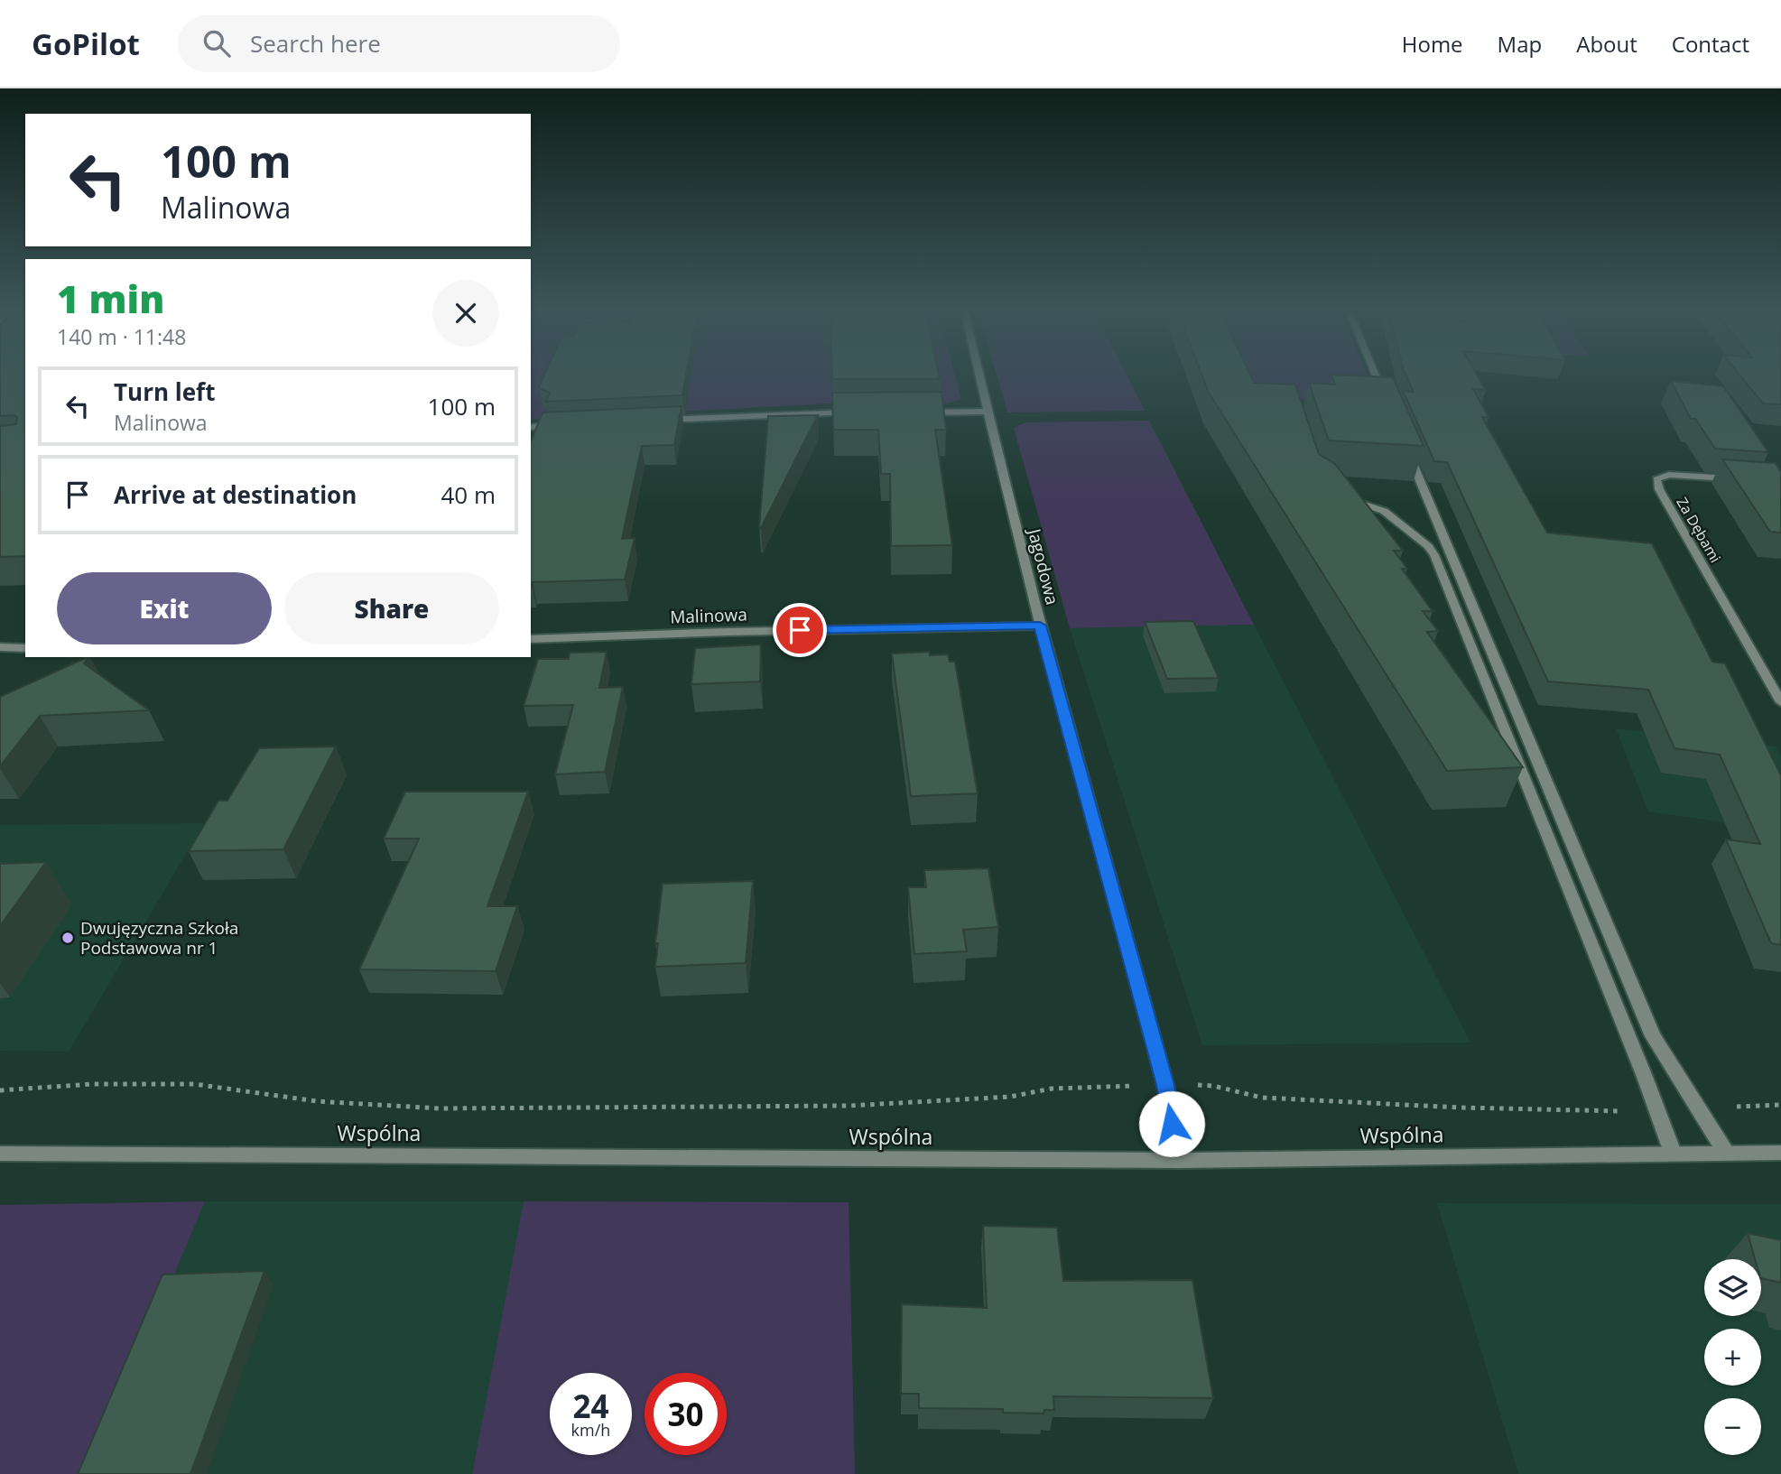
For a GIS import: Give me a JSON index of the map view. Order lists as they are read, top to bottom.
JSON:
{
  "streets": {
    "street": [
      "Za Dębami",
      "Jagodowa",
      "Malinowa",
      "Wspólna"
    ]
  },
  "crossings": [
    ["Jagodowa", "Malinowa"],
    ["Jagodowa", "Wspólna"]
  ],
  "places": ["Dwujęzyczna Szkoła Podstawowa nr 1"],
  "page": {
    "header": "GoPilot",
    "search": "Search here",
    "nav": [
      "Home",
      "Map",
      "About",
      "Contact"
    ],
    "turn": ["100 m", "Malinowa"],
    "heading": ["1 min", "140 m · 11:48"],
    "list": [
      {
        "name": "Turn left",
        "note": "Malinowa",
        "value": "100 m"
      },
      {
        "name": "Arrive at destination",
        "value": "40 m"
      }
    ],
    "buttons": ["Exit", "Share"],
    "map_buttons": ["+", "−"],
    "speed": "24 km/h",
    "limit": "30"
  }
}
